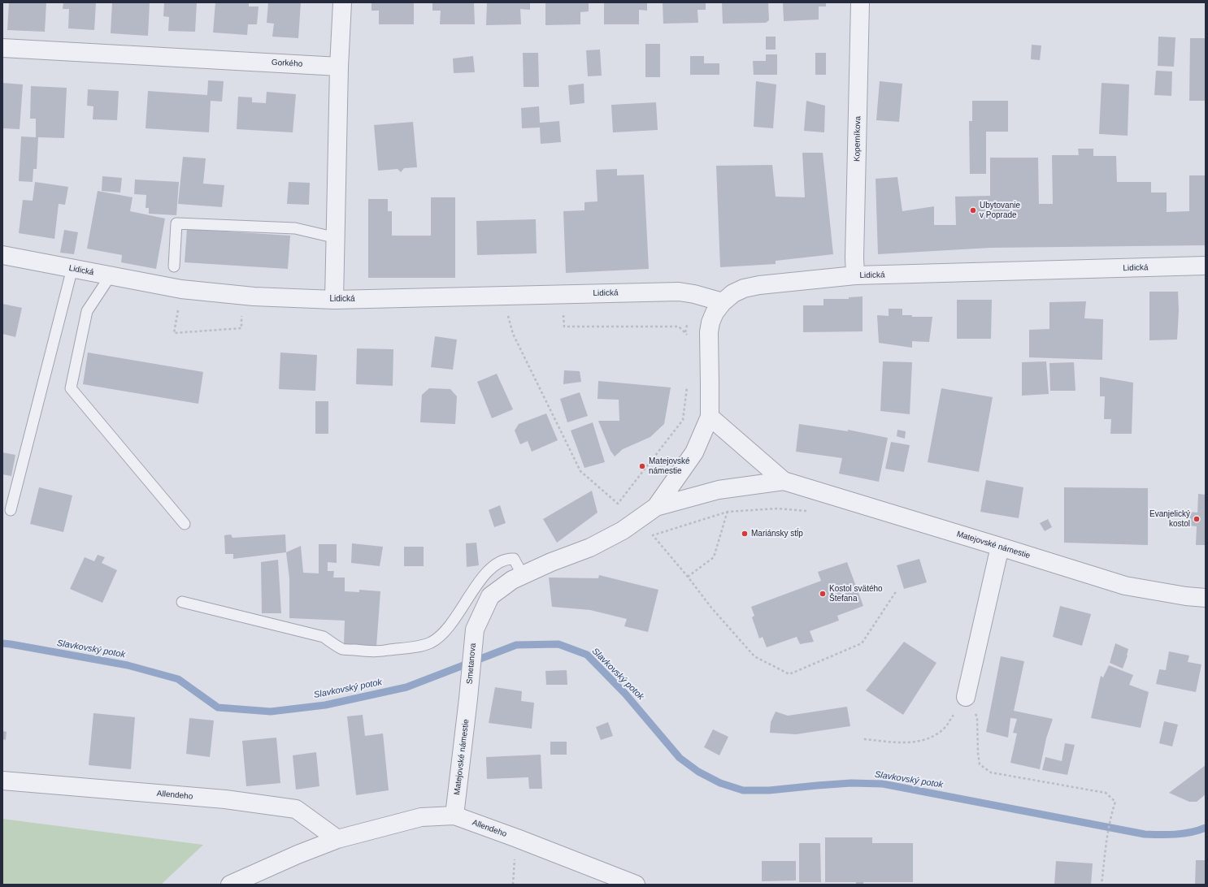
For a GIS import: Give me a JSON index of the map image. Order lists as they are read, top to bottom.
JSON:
{
  "streets": {
    "street": [
      "Gorkého",
      "Koperníkova",
      "Lidická",
      "Matejovské námestie",
      "Smetanova",
      "Allendeho"
    ]
  },
  "crossings": [
    ["Koperníkova", "Lidická"],
    ["Lidická", "Matejovské námestie"],
    ["Matejovské námestie", "Smetanova"],
    ["Matejovské námestie", "Allendeho"]
  ],
  "water": ["Slavkovský potok"],
  "places": [
    "Ubytovanie v Poprade",
    "Matejovské námestie",
    "Evanjelický kostol",
    "Mariánsky stĺp",
    "Kostol svätého Štefana"
  ]
}
